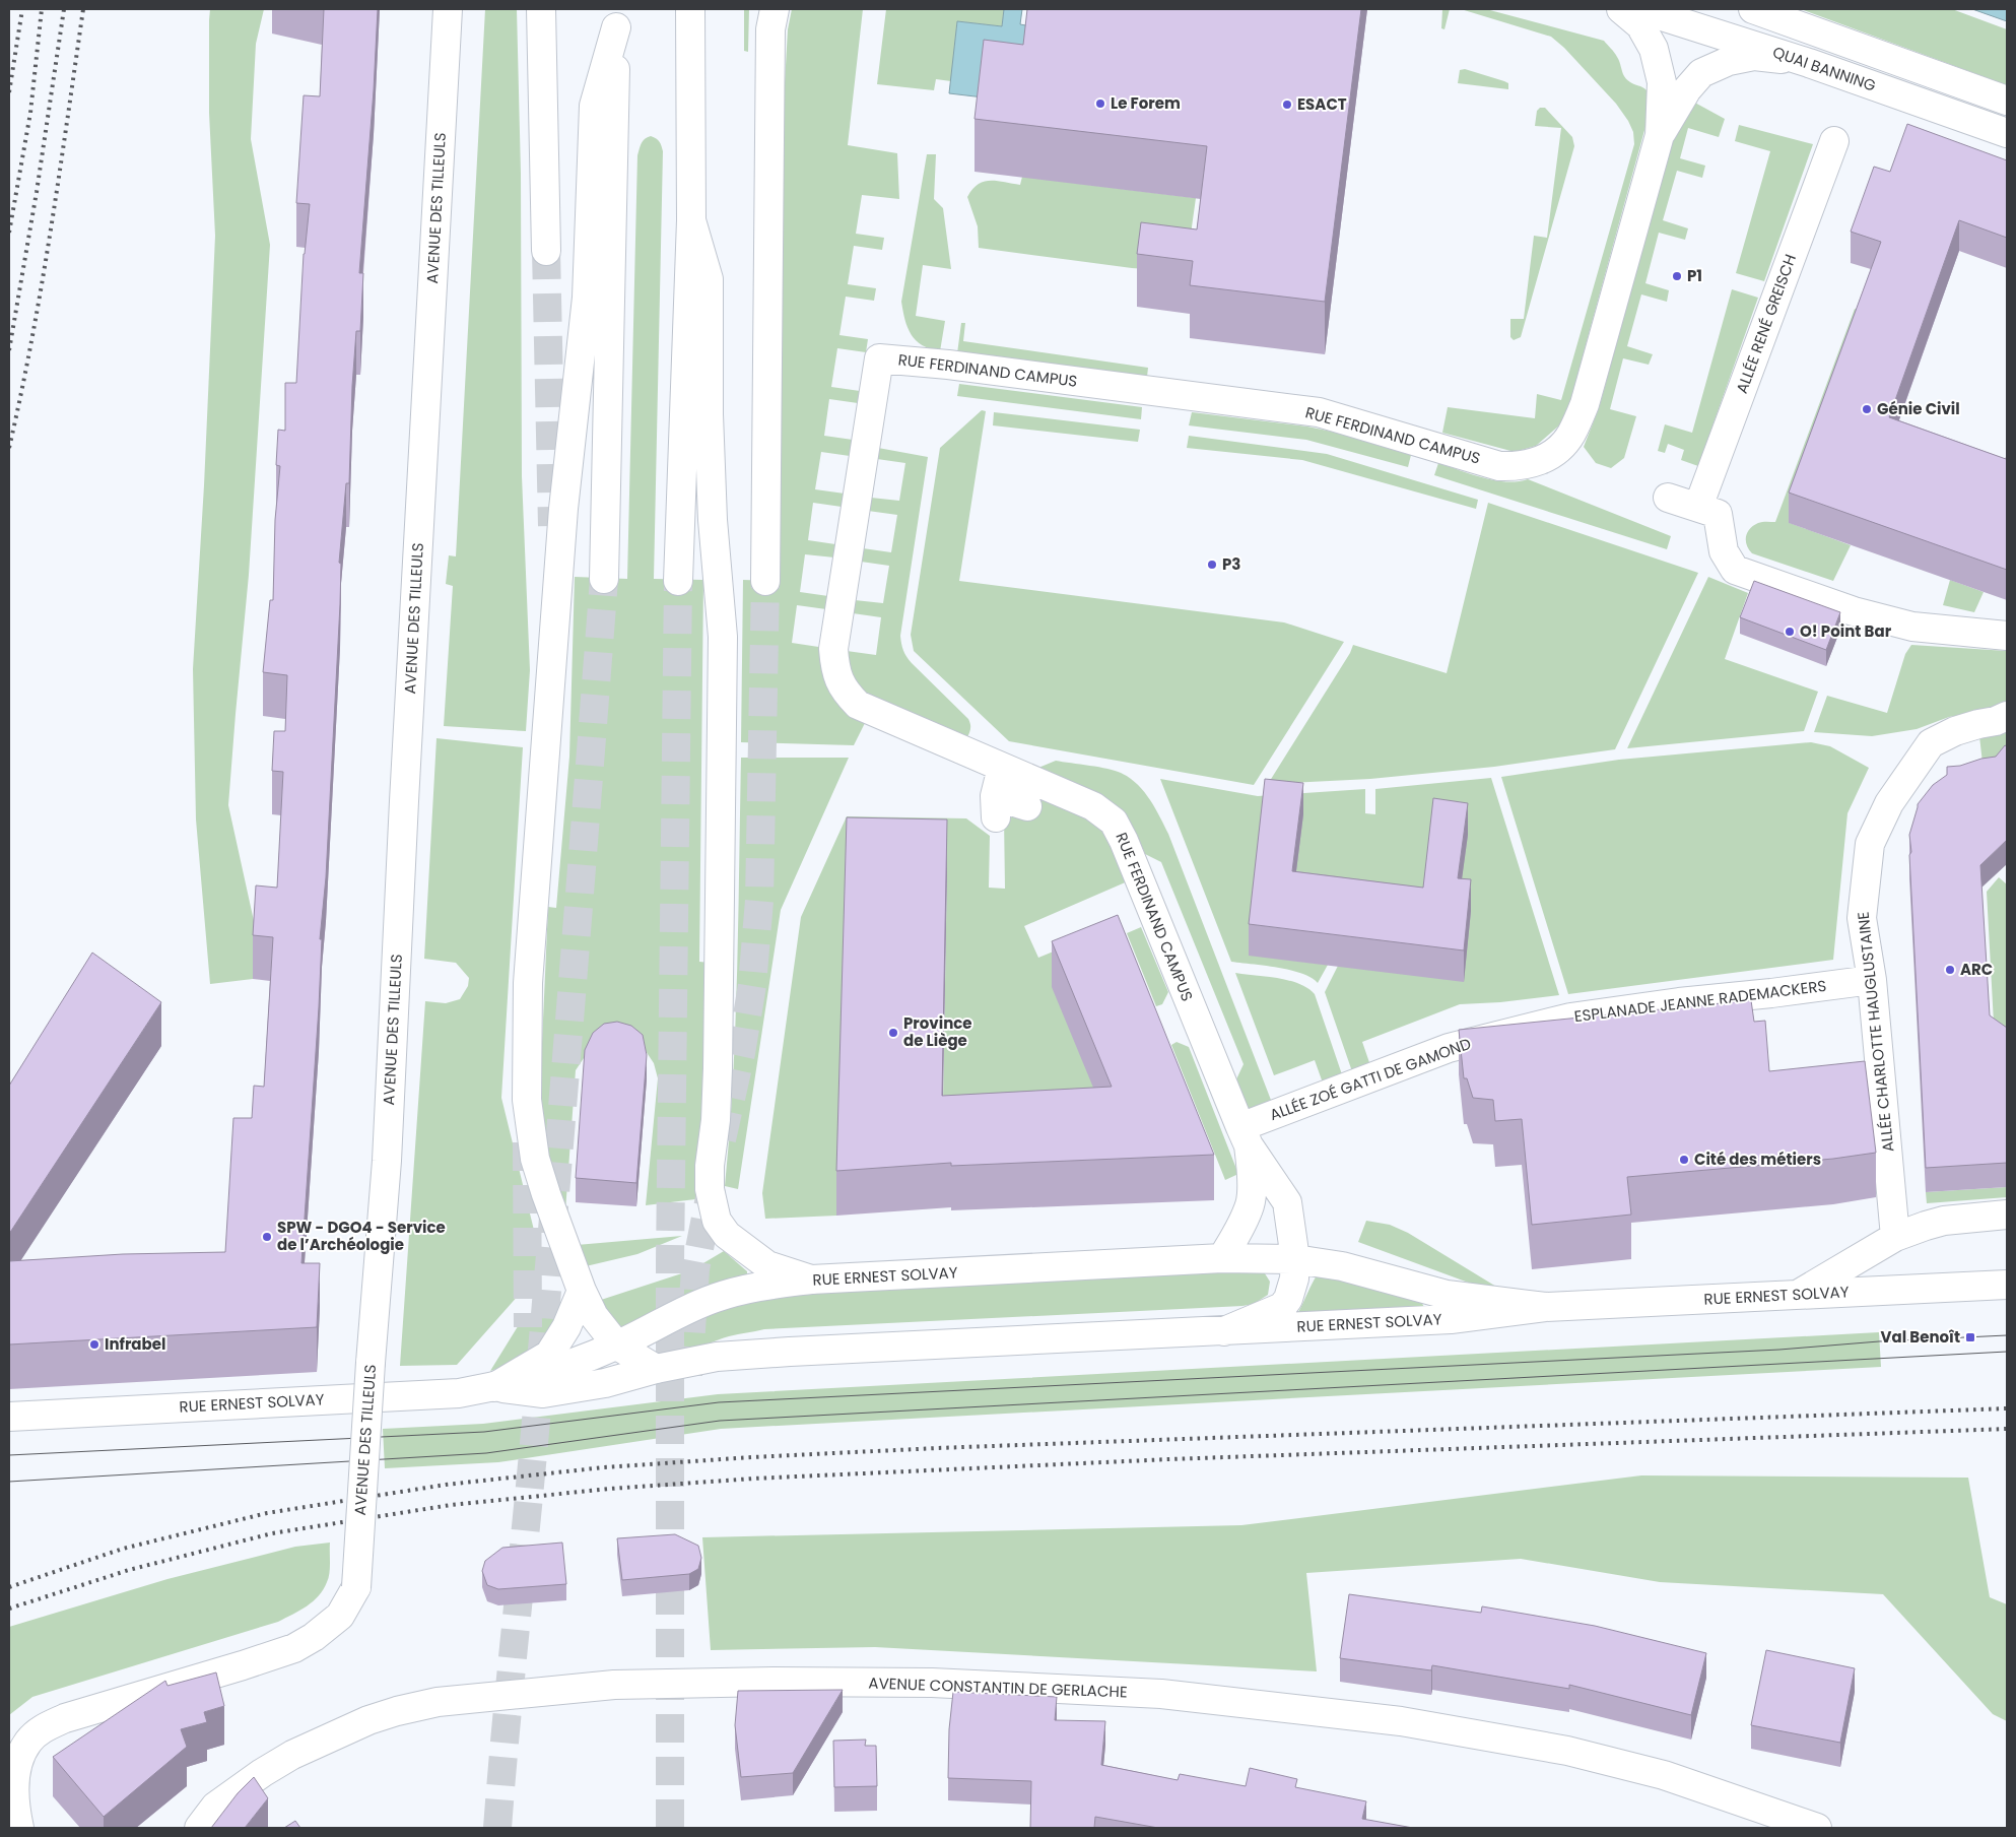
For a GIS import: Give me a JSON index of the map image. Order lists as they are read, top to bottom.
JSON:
{
  "streets": {
    "main road": [
      "QUAI BANNING",
      "AVENUE DES TILLEULS",
      "ALLÉE RENÉ GREISCH",
      "RUE FERDINAND CAMPUS",
      "ESPLANADE JEANNE RADEMACKERS",
      "ALLÉE CHARLOTTE HAUGLUSTAINE",
      "ALLÉE ZOÉ GATTI DE GAMOND",
      "RUE ERNEST SOLVAY",
      "AVENUE CONSTANTIN DE GERLACHE"
    ]
  },
  "crossings": [
    ["RUE FERDINAND CAMPUS", "ALLÉE ZOÉ GATTI DE GAMOND"],
    ["ESPLANADE JEANNE RADEMACKERS", "ALLÉE CHARLOTTE HAUGLUSTAINE"],
    ["ESPLANADE JEANNE RADEMACKERS", "ALLÉE ZOÉ GATTI DE GAMOND"]
  ],
  "places": {
    "other": [
      "Le Forem",
      "ESACT",
      "P1",
      "Génie Civil",
      "P3",
      "O! Point Bar",
      "ARC",
      "Province de Liège",
      "Cité des métiers",
      "SPW - DGO4 - Service de l’Archéologie",
      "Infrabel"
    ],
    "transit": ["Val Benoît"]
  }
}
